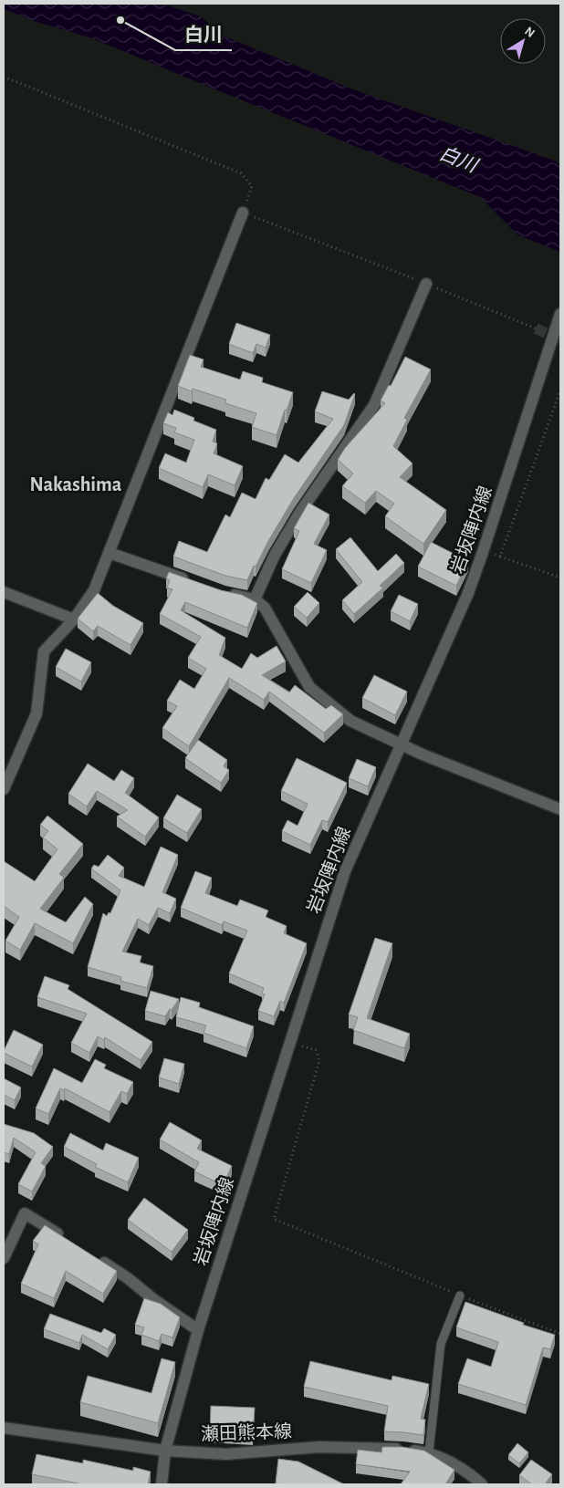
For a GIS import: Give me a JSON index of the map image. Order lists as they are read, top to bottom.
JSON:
{
  "streets": {
    "street": ["岩坂陣内線", "瀬田熊本線"]
  },
  "crossings": [
    ["岩坂陣内線", "瀬田熊本線"]
  ],
  "districts": ["Nakashima"],
  "water": ["白川"],
  "places": ["白川"],
  "north": "top right"
}
